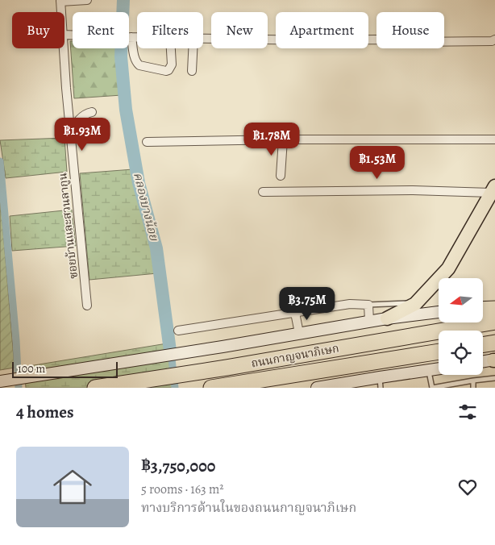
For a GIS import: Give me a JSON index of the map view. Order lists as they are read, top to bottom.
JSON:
{
  "streets": {
    "highway": ["ถนนกาญจนาภิเษก"],
    "street": ["ซอยบ้านและสวนลากูน"]
  },
  "water": ["คลองบางน้อย"],
  "scale_bar": "100 m",
  "north": "left",
  "page": {
    "chip": [
      "Buy",
      "Rent",
      "Filters",
      "New",
      "Apartment",
      "House"
    ],
    "price": [
      "฿1.93M",
      "฿1.78M",
      "฿1.53M",
      "฿3.75M"
    ],
    "scale": "100 m",
    "heading": "4 homes",
    "list": [
      {
        "name": "฿3,750,000",
        "note": "5 rooms · 163 m² · ทางบริการด้านในของถนนกาญจนาภิเษก"
      }
    ]
  }
}
